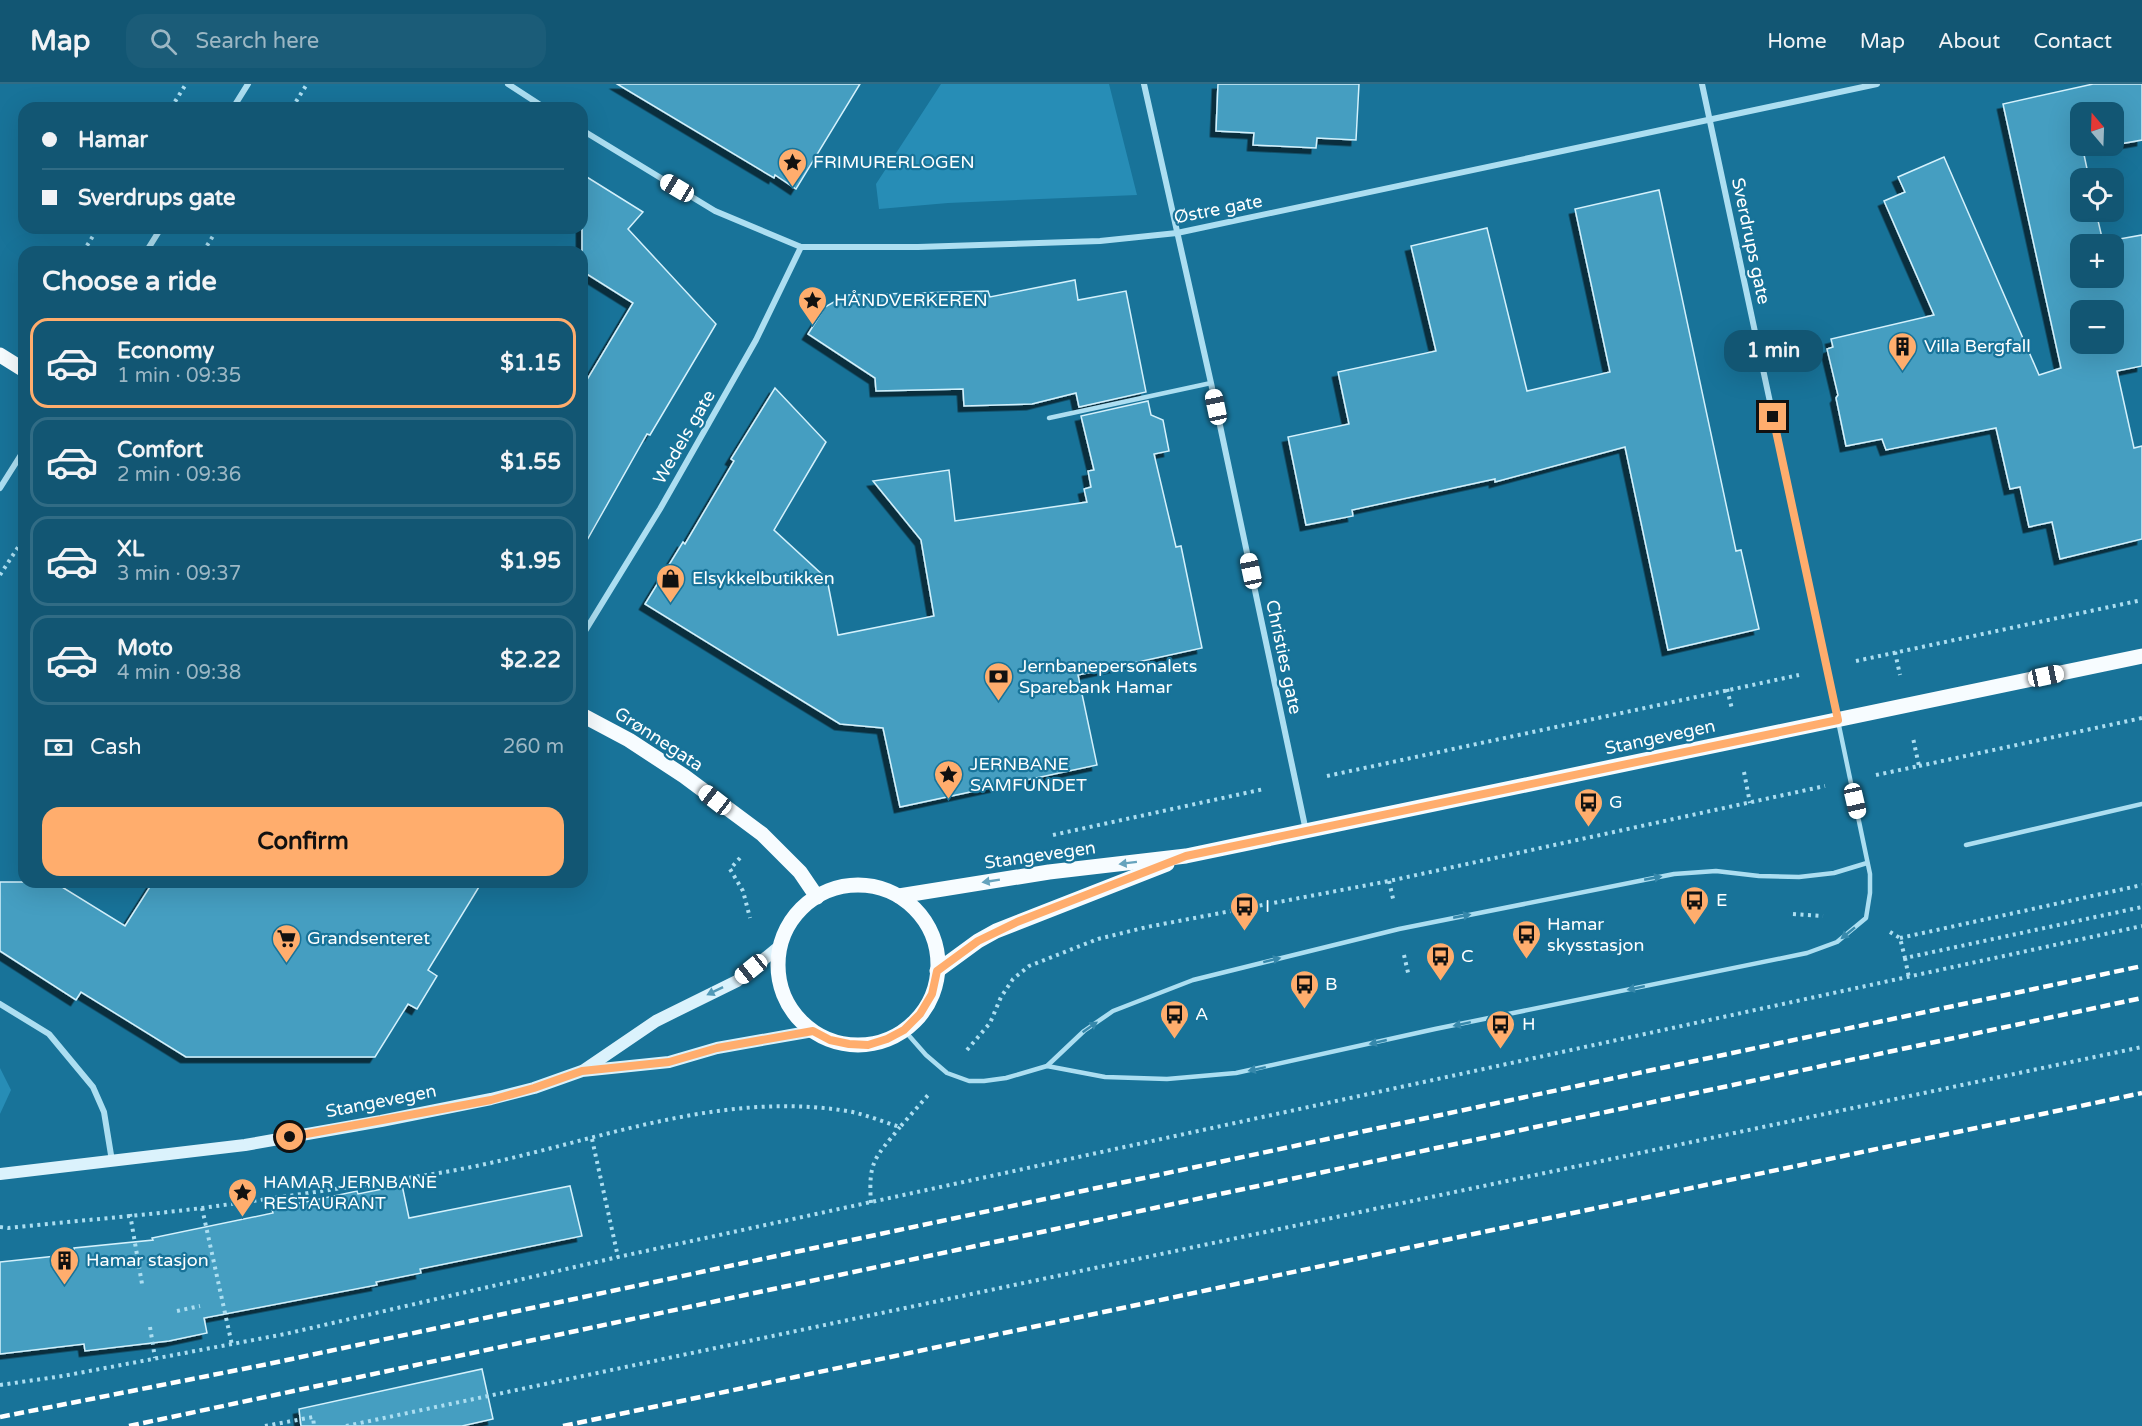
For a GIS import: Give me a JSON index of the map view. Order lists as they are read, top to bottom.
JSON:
{
  "streets": {
    "main road": ["Stangevegen", "Grønnegata"],
    "street": [
      "Østre gate",
      "Sverdrups gate",
      "Wedels gate",
      "Christies gate"
    ]
  },
  "crossings": [
    ["Østre gate", "Sverdrups gate"],
    ["Østre gate", "Wedels gate"],
    ["Østre gate", "Christies gate"],
    ["Sverdrups gate", "Stangevegen"],
    ["Christies gate", "Stangevegen"],
    ["Stangevegen", "Grønnegata"]
  ],
  "places": {
    "place": [
      "FRIMURERLOGEN",
      "HÅNDVERKEREN",
      "JERNBANE SAMFUNDET",
      "HAMAR JERNBANE RESTAURANT"
    ],
    "building": ["Villa Bergfall", "Hamar stasjon"],
    "shop": ["Elsykkelbutikken"],
    "bank": ["Jernbanepersonalets Sparebank Hamar"],
    "bus stop": [
      "G",
      "E",
      "I",
      "Hamar skysstasjon",
      "C",
      "B",
      "A",
      "H"
    ],
    "supermarket": ["Grandsenteret"]
  },
  "north": "top",
  "page": {
    "header": "Map",
    "search": "Search here",
    "nav": [
      "Home",
      "Map",
      "About",
      "Contact"
    ],
    "map_buttons": ["+", "−"],
    "banner": ["Hamar", "Sverdrups gate"],
    "heading": "Choose a ride",
    "list": [
      {
        "name": "Economy",
        "note": "1 min · 09:35",
        "value": "$1.15"
      },
      {
        "name": "Comfort",
        "note": "2 min · 09:36",
        "value": "$1.55"
      },
      {
        "name": "XL",
        "note": "3 min · 09:37",
        "value": "$1.95"
      },
      {
        "name": "Moto",
        "note": "4 min · 09:38",
        "value": "$2.22"
      }
    ],
    "bubble": "1 min",
    "pay": ["Cash", "260 m"],
    "buttons": "Confirm"
  }
}
